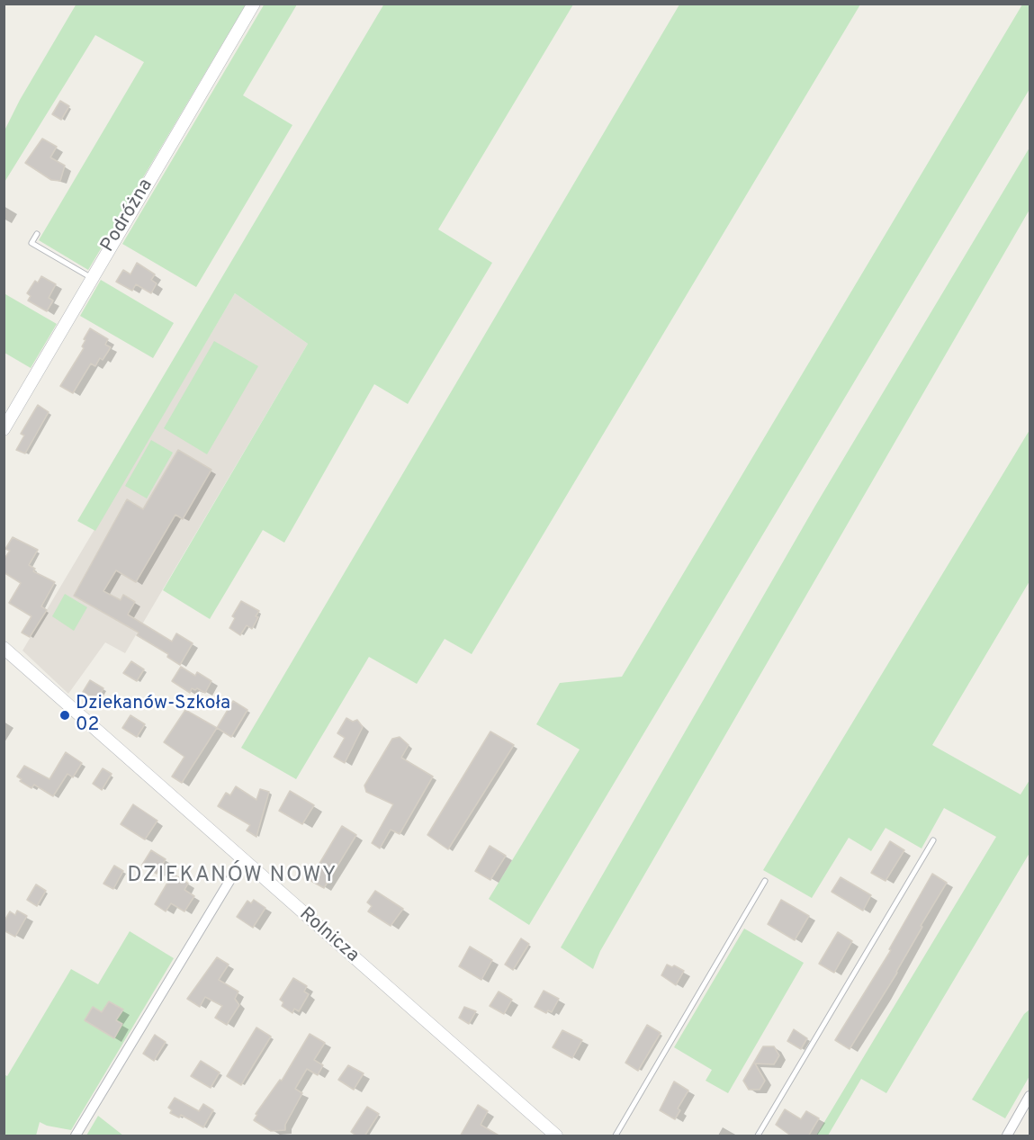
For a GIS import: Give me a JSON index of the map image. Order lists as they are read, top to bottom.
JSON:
{
  "streets": {
    "street": ["Podróżna", "Rolnicza"]
  },
  "districts": ["DZIEKANÓW NOWY"],
  "places": ["Dziekanów-Szkoła 02"]
}
